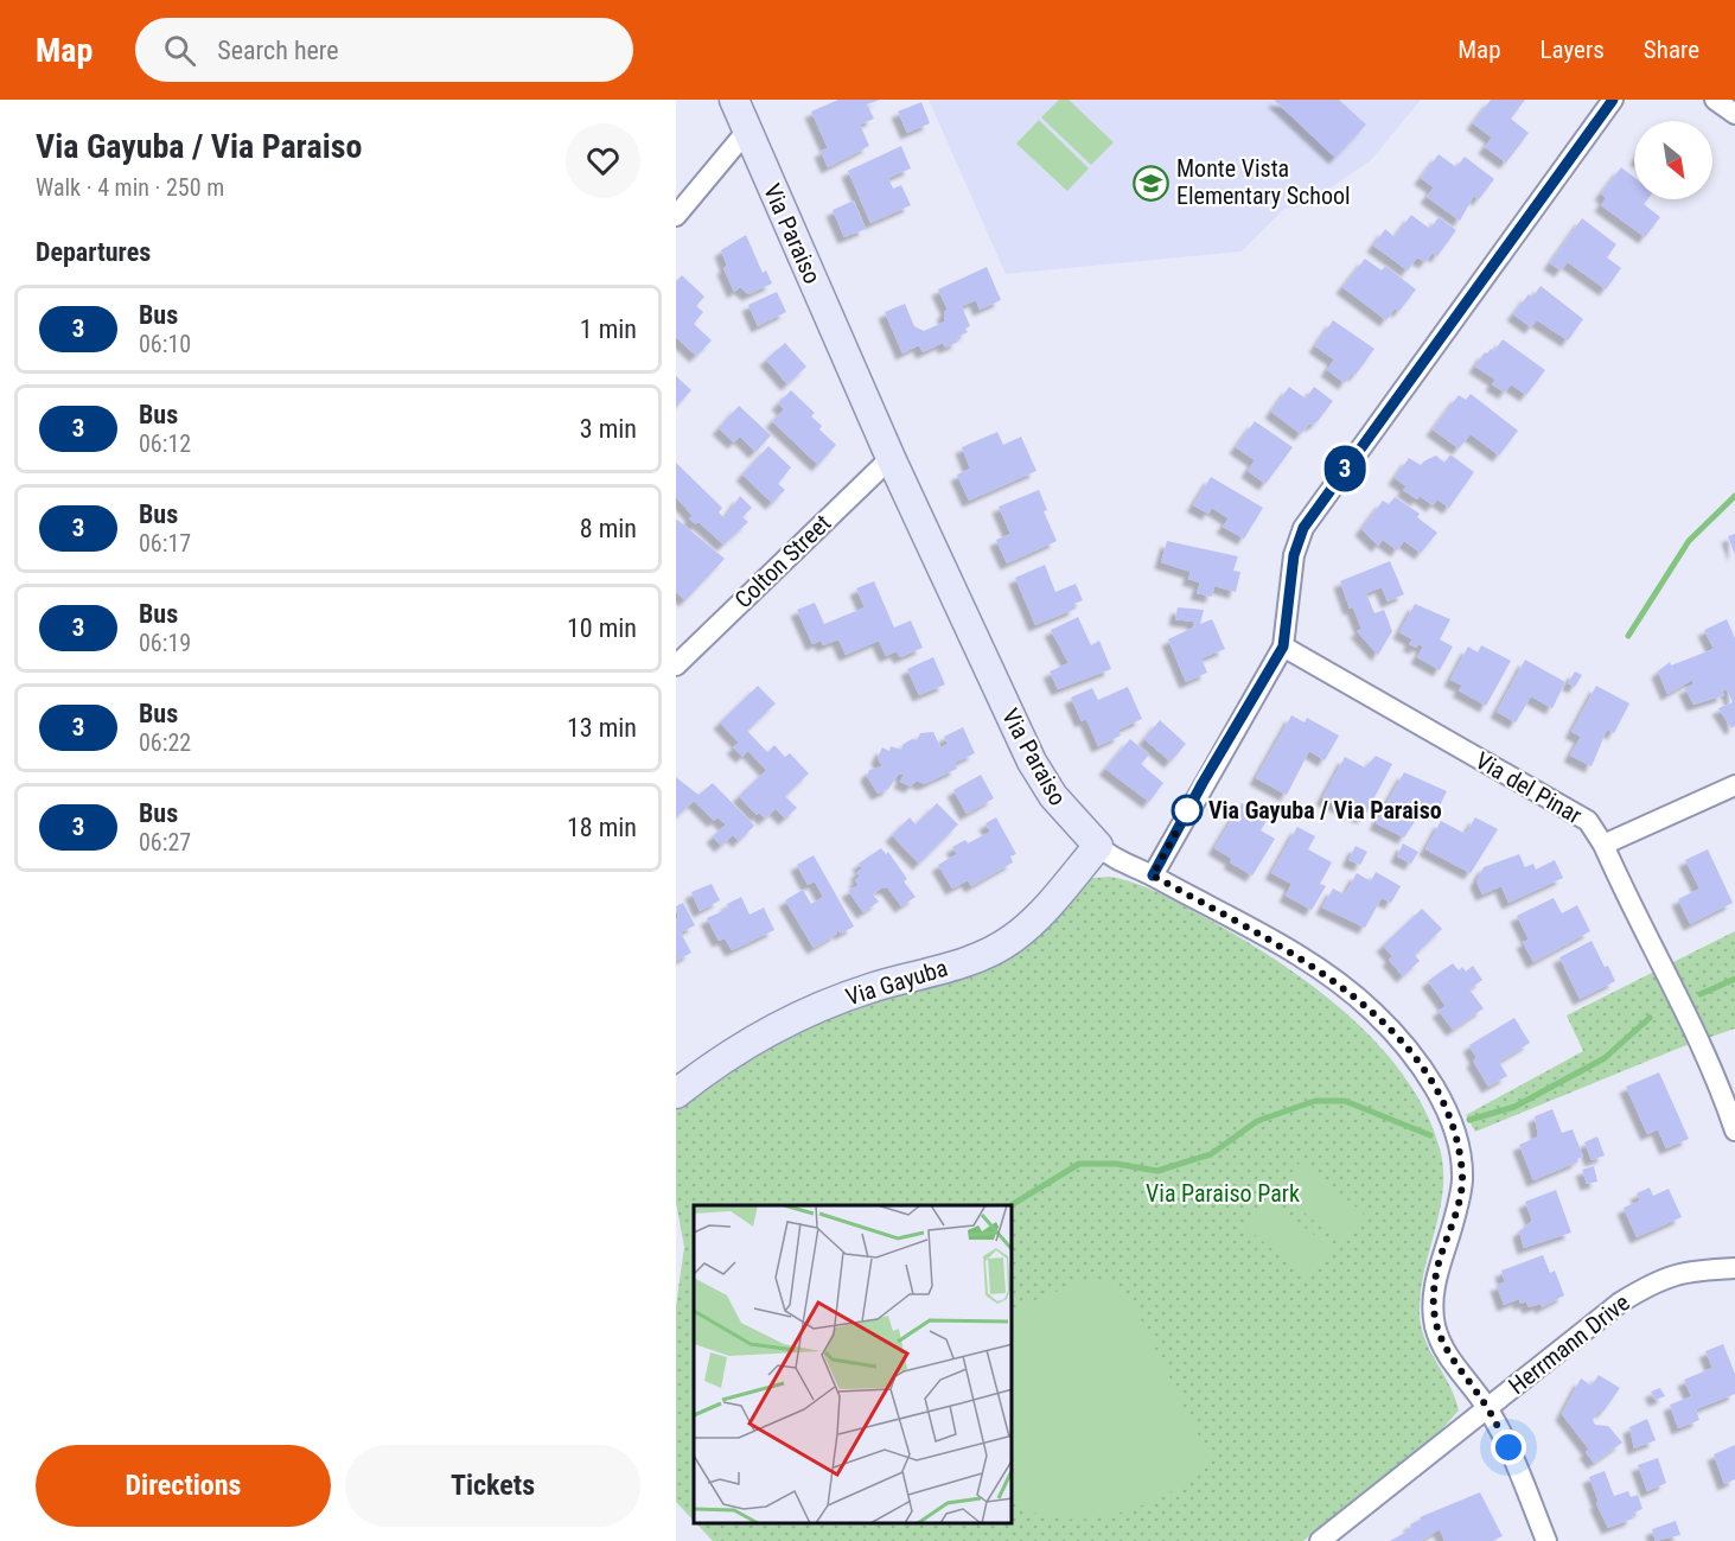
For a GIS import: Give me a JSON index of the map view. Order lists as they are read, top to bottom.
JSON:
{
  "streets": {
    "street": [
      "Via Paraiso",
      "Colton Street",
      "Via del Pinar",
      "Via Gayuba",
      "Herrmann Drive"
    ]
  },
  "crossings": [
    ["Via Paraiso", "Colton Street"],
    ["Via Paraiso", "Via Gayuba"],
    ["Via Paraiso", "Herrmann Drive"]
  ],
  "parks": ["Via Paraiso Park"],
  "places": {
    "school or university": ["Monte Vista Elementary School"],
    "other": ["Via Gayuba / Via Paraiso"]
  },
  "lines": ["bus line 3"],
  "north": "bottom right",
  "page": {
    "header": "Map",
    "search": "Search here",
    "nav": ["Map", "Layers", "Share"],
    "heading": [
      ["Via Gayuba / Via Paraiso", "Walk · 4 min · 250 m"],
      "Departures"
    ],
    "on_map": "3",
    "list": [
      {
        "mark": "3",
        "name": "Bus",
        "note": "06:10",
        "value": "1 min"
      },
      {
        "mark": "3",
        "name": "Bus",
        "note": "06:12",
        "value": "3 min"
      },
      {
        "mark": "3",
        "name": "Bus",
        "note": "06:17",
        "value": "8 min"
      },
      {
        "mark": "3",
        "name": "Bus",
        "note": "06:19",
        "value": "10 min"
      },
      {
        "mark": "3",
        "name": "Bus",
        "note": "06:22",
        "value": "13 min"
      },
      {
        "mark": "3",
        "name": "Bus",
        "note": "06:27",
        "value": "18 min"
      }
    ],
    "buttons": ["Directions", "Tickets"]
  }
}
